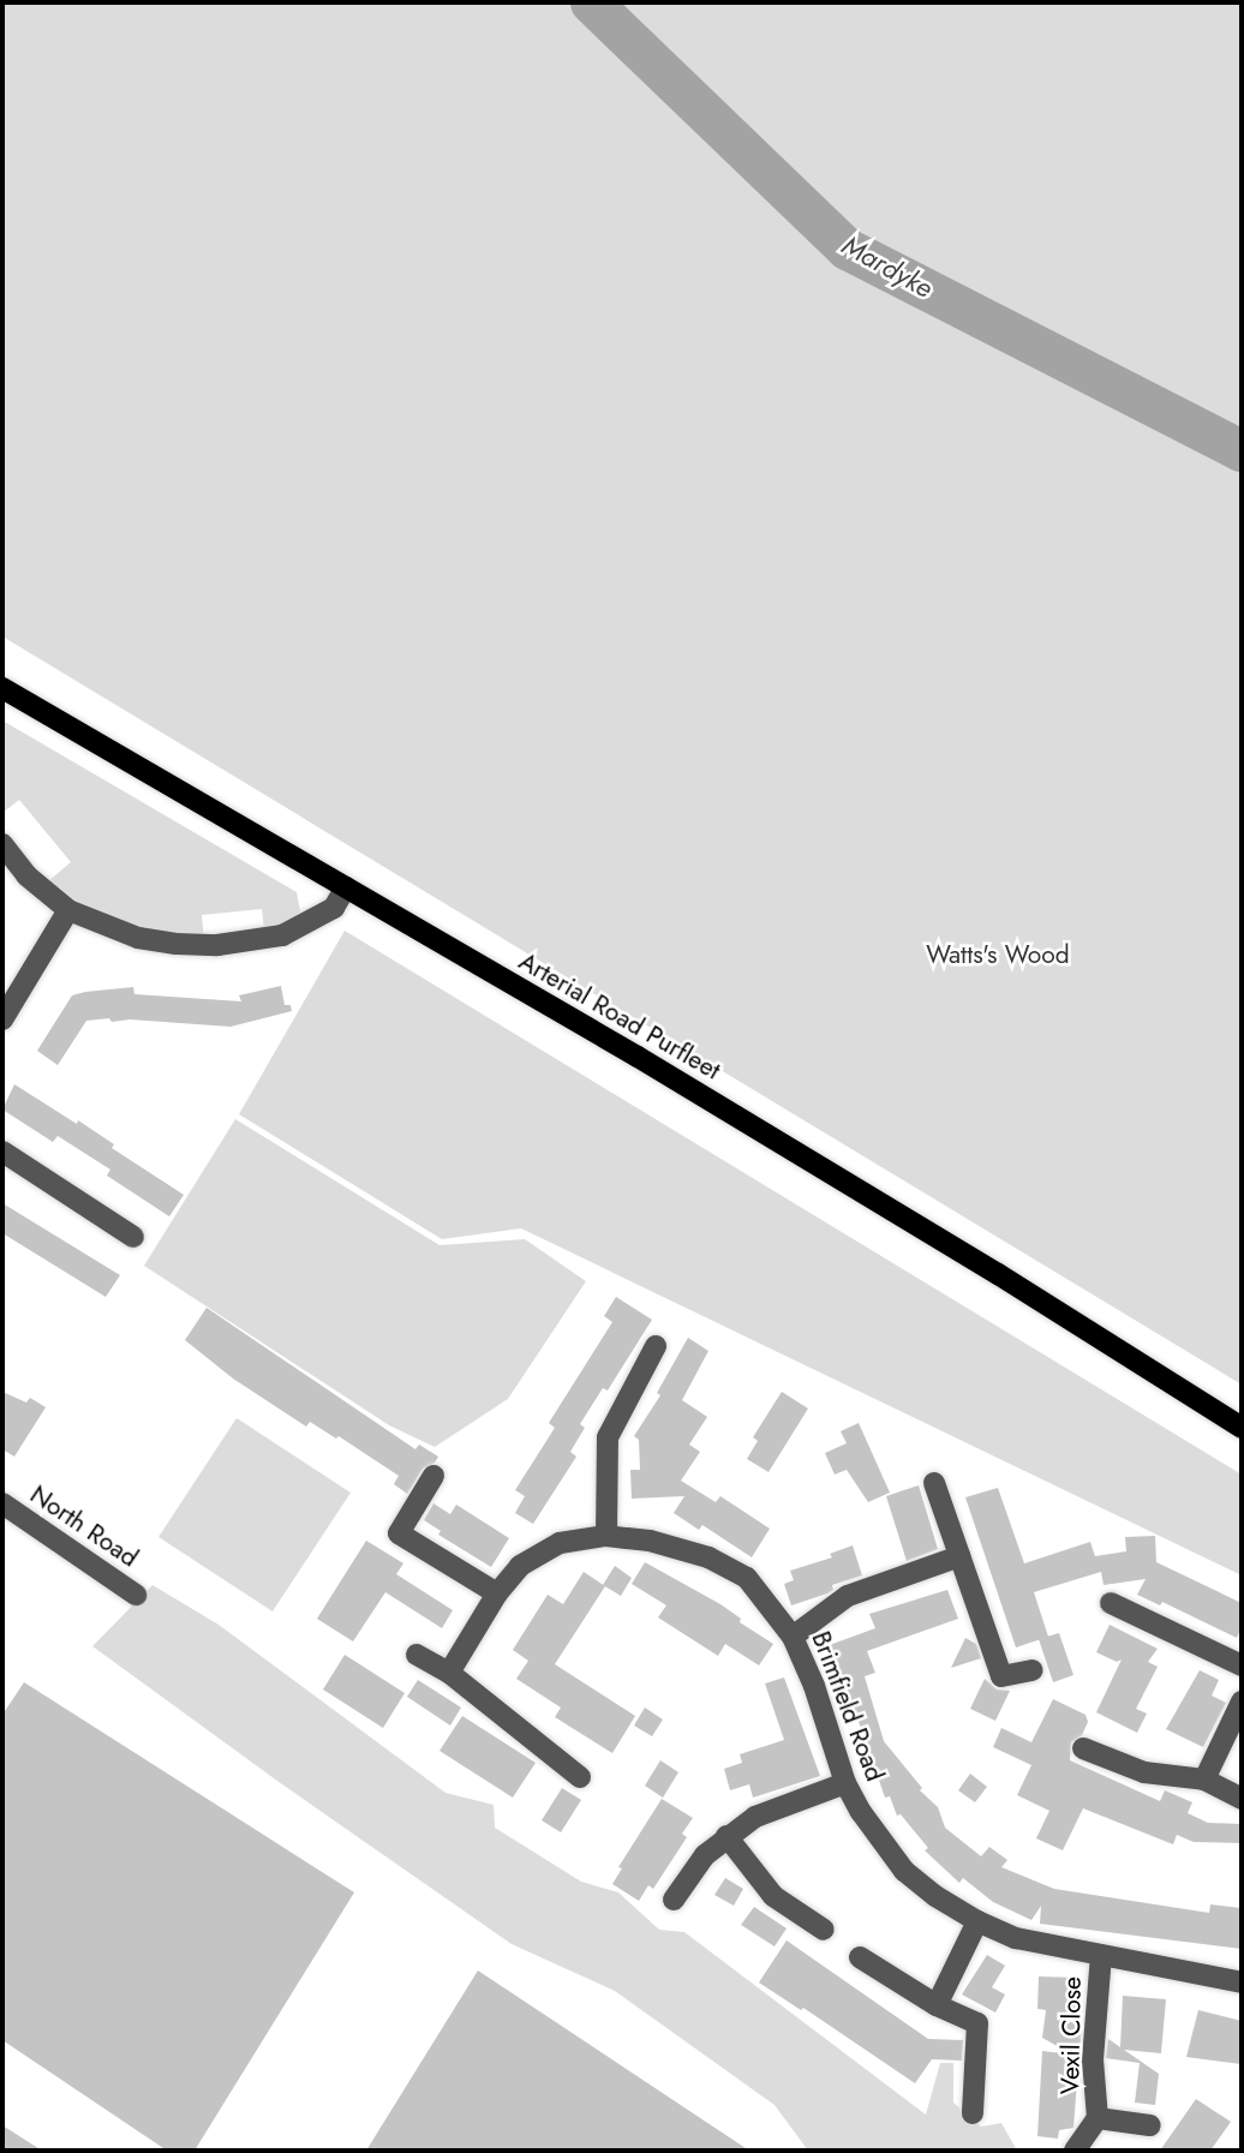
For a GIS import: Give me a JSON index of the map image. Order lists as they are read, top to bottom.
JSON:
{
  "streets": {
    "main road": ["Arterial Road Purfleet"],
    "street": ["North Road", "Brimfield Road", "Vexil Close"]
  },
  "crossings": [
    ["Brimfield Road", "Vexil Close"]
  ],
  "water": ["Mardyke"],
  "parks": ["Watts's Wood"]
}
